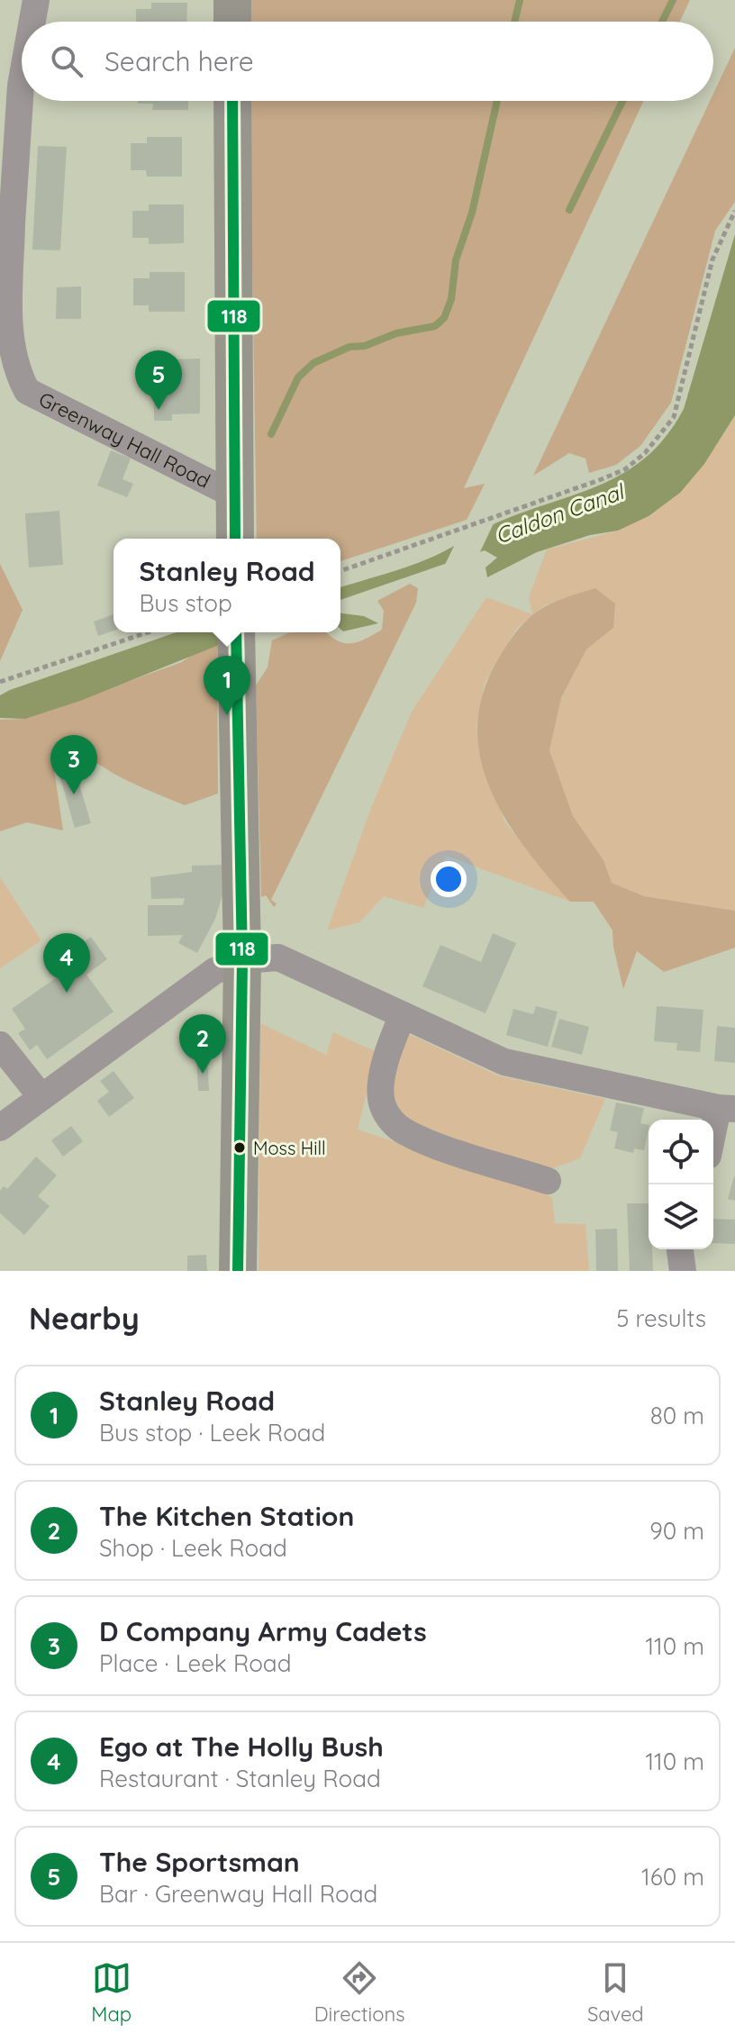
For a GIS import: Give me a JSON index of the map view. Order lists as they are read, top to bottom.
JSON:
{
  "streets": {
    "street": ["Greenway Hall Road"]
  },
  "water": ["Caldon Canal"],
  "places": ["Moss Hill"],
  "lines": ["transit line 118"],
  "page": {
    "search": "Search here",
    "pins": [
      "5",
      "1",
      "3",
      "4",
      "2"
    ],
    "popup": ["Stanley Road", "Bus stop"],
    "heading": ["Nearby", "5 results"],
    "list": [
      {
        "mark": "1",
        "name": "Stanley Road",
        "note": "Bus stop · Leek Road",
        "value": "80 m"
      },
      {
        "mark": "2",
        "name": "The Kitchen Station",
        "note": "Shop · Leek Road",
        "value": "90 m"
      },
      {
        "mark": "3",
        "name": "D Company Army Cadets",
        "note": "Place · Leek Road",
        "value": "110 m"
      },
      {
        "mark": "4",
        "name": "Ego at The Holly Bush",
        "note": "Restaurant · Stanley Road",
        "value": "110 m"
      },
      {
        "mark": "5",
        "name": "The Sportsman",
        "note": "Bar · Greenway Hall Road",
        "value": "160 m"
      }
    ],
    "nav": ["Map", "Directions", "Saved"]
  }
}
